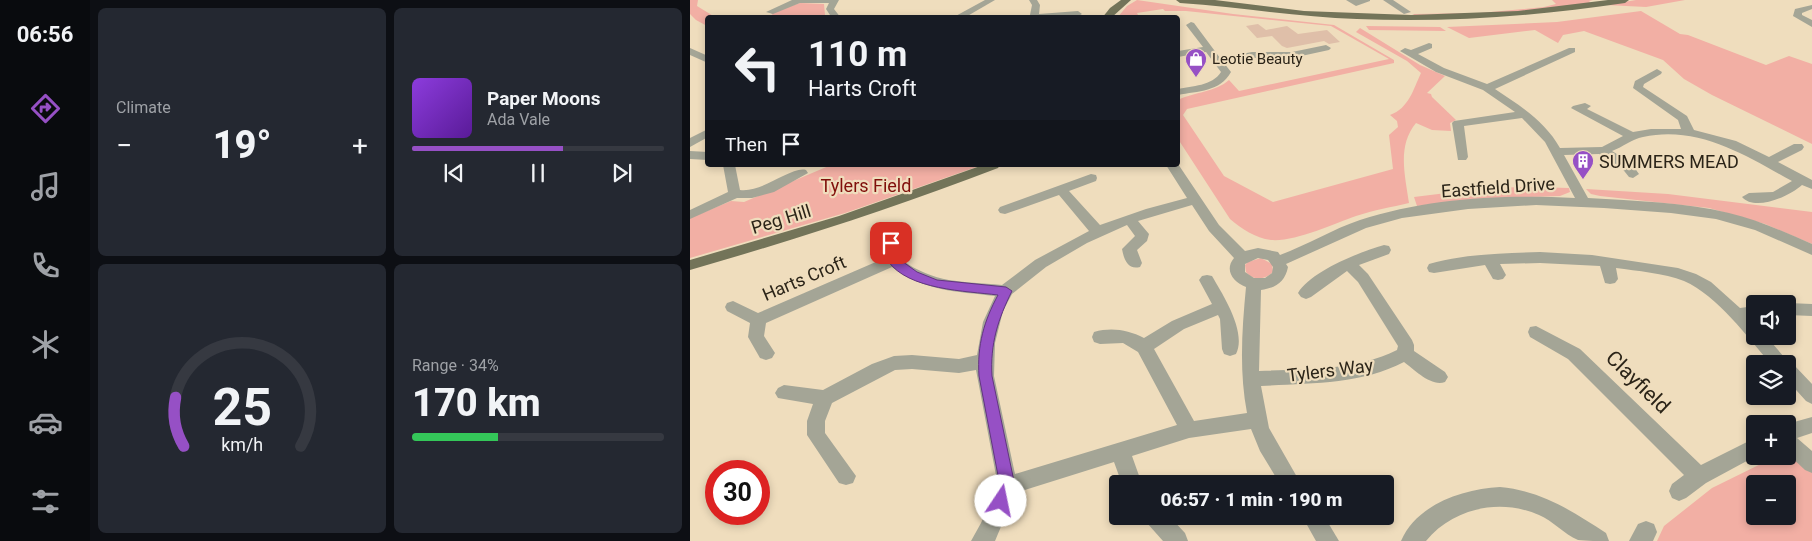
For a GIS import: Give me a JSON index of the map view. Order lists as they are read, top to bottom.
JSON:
{
  "streets": {
    "main road": ["Peg Hill"],
    "street": [
      "Eastfield Drive",
      "Harts Croft",
      "Tylers Way",
      "Clayfield"
    ]
  },
  "parks": ["Tylers Field"],
  "places": {
    "shop": ["Leotie Beauty"],
    "building": ["SUMMERS MEAD"]
  },
  "page": {
    "tabs": "06:56",
    "tile": [
      "Climate",
      ["Range · 34%", "170 km"]
    ],
    "turn": ["110 m", "Harts Croft"],
    "song": ["Paper Moons", "Ada Vale"],
    "then": "Then",
    "heat": ["−", "19°", "+"],
    "map_buttons": ["+", "−"],
    "limit": "30",
    "trip": "06:57 · 1 min · 190 m",
    "gauge": ["25", "km/h"]
  }
}
